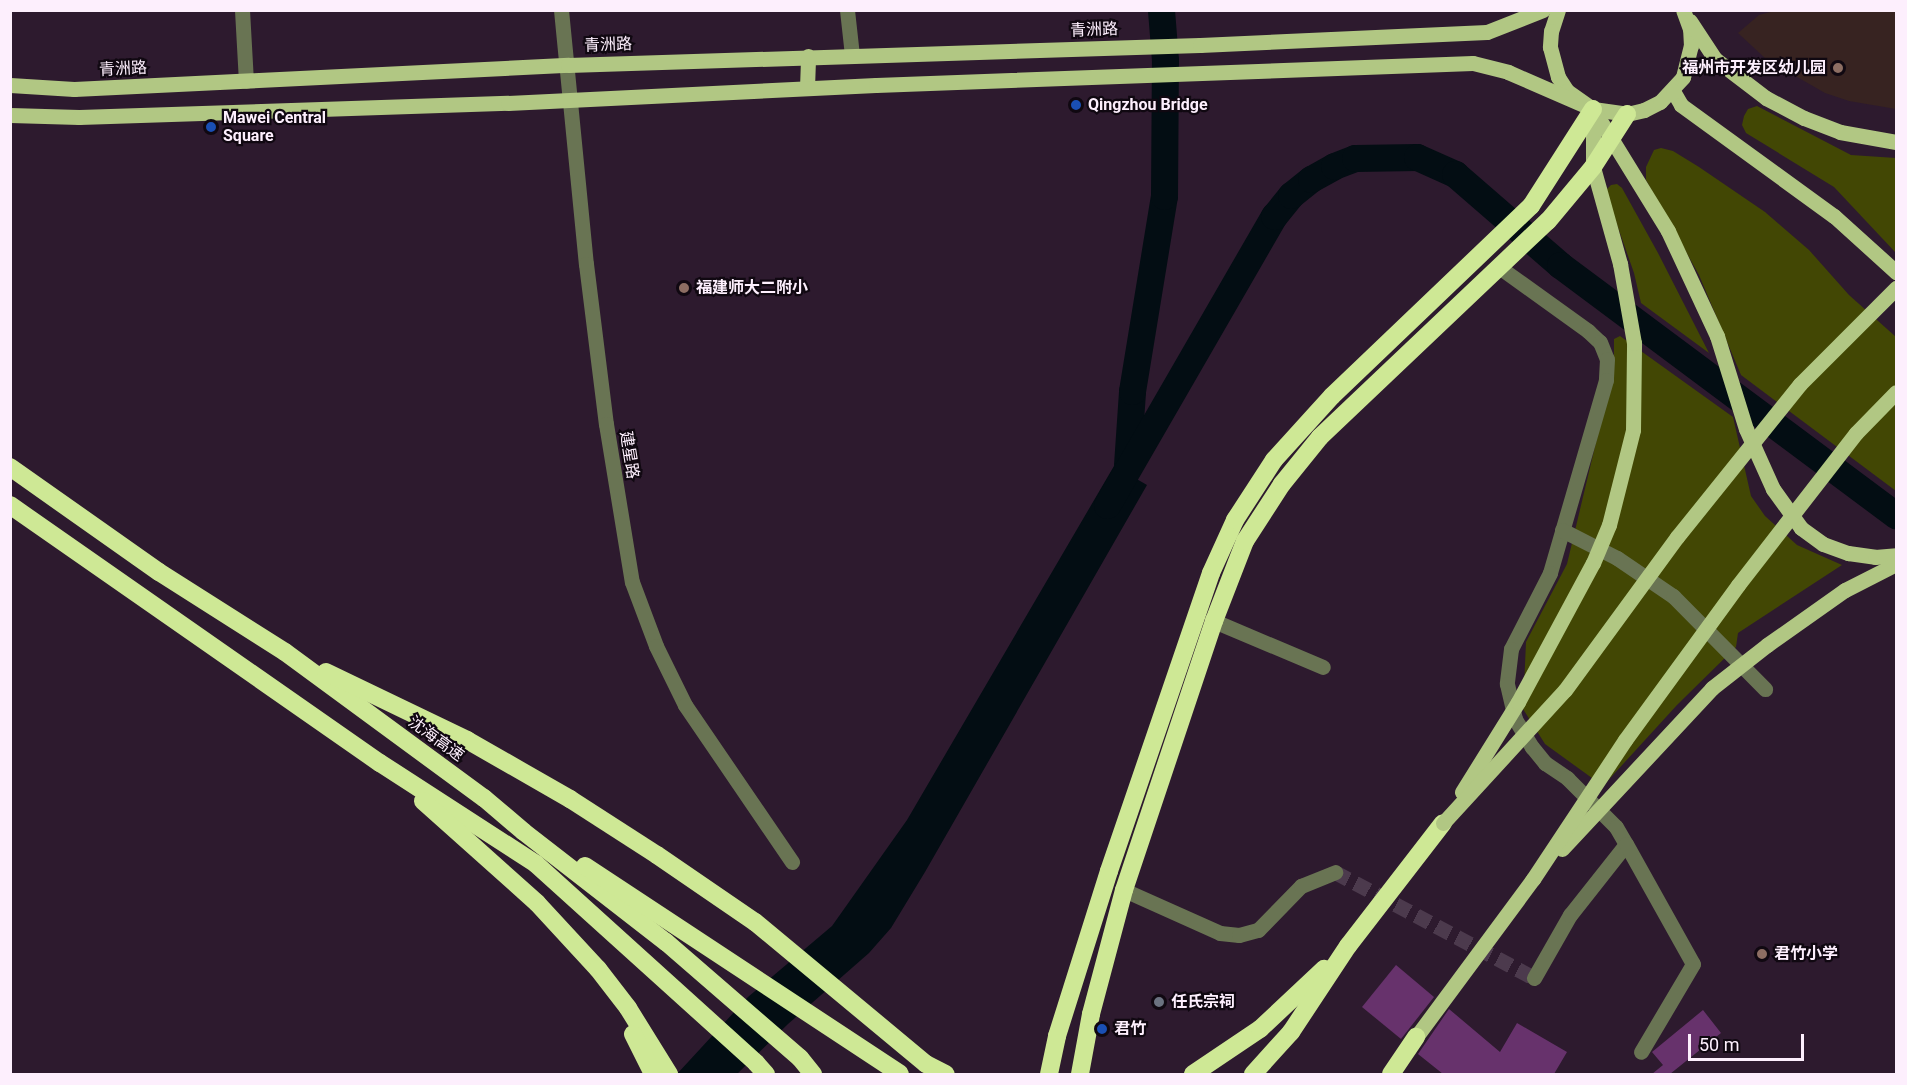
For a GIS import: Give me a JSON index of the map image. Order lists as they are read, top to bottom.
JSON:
{
  "streets": {
    "highway": ["沈海高速"],
    "main road": ["青洲路"],
    "street": ["建星路"]
  },
  "crossings": [
    ["青洲路", "建星路"]
  ],
  "places": [
    "福州市开发区幼儿园",
    "Qingzhou Bridge",
    "Mawei Central Square",
    "福建师大二附小",
    "君竹小学",
    "任氏宗祠",
    "君竹"
  ],
  "scale_bar": "50 m"
}
